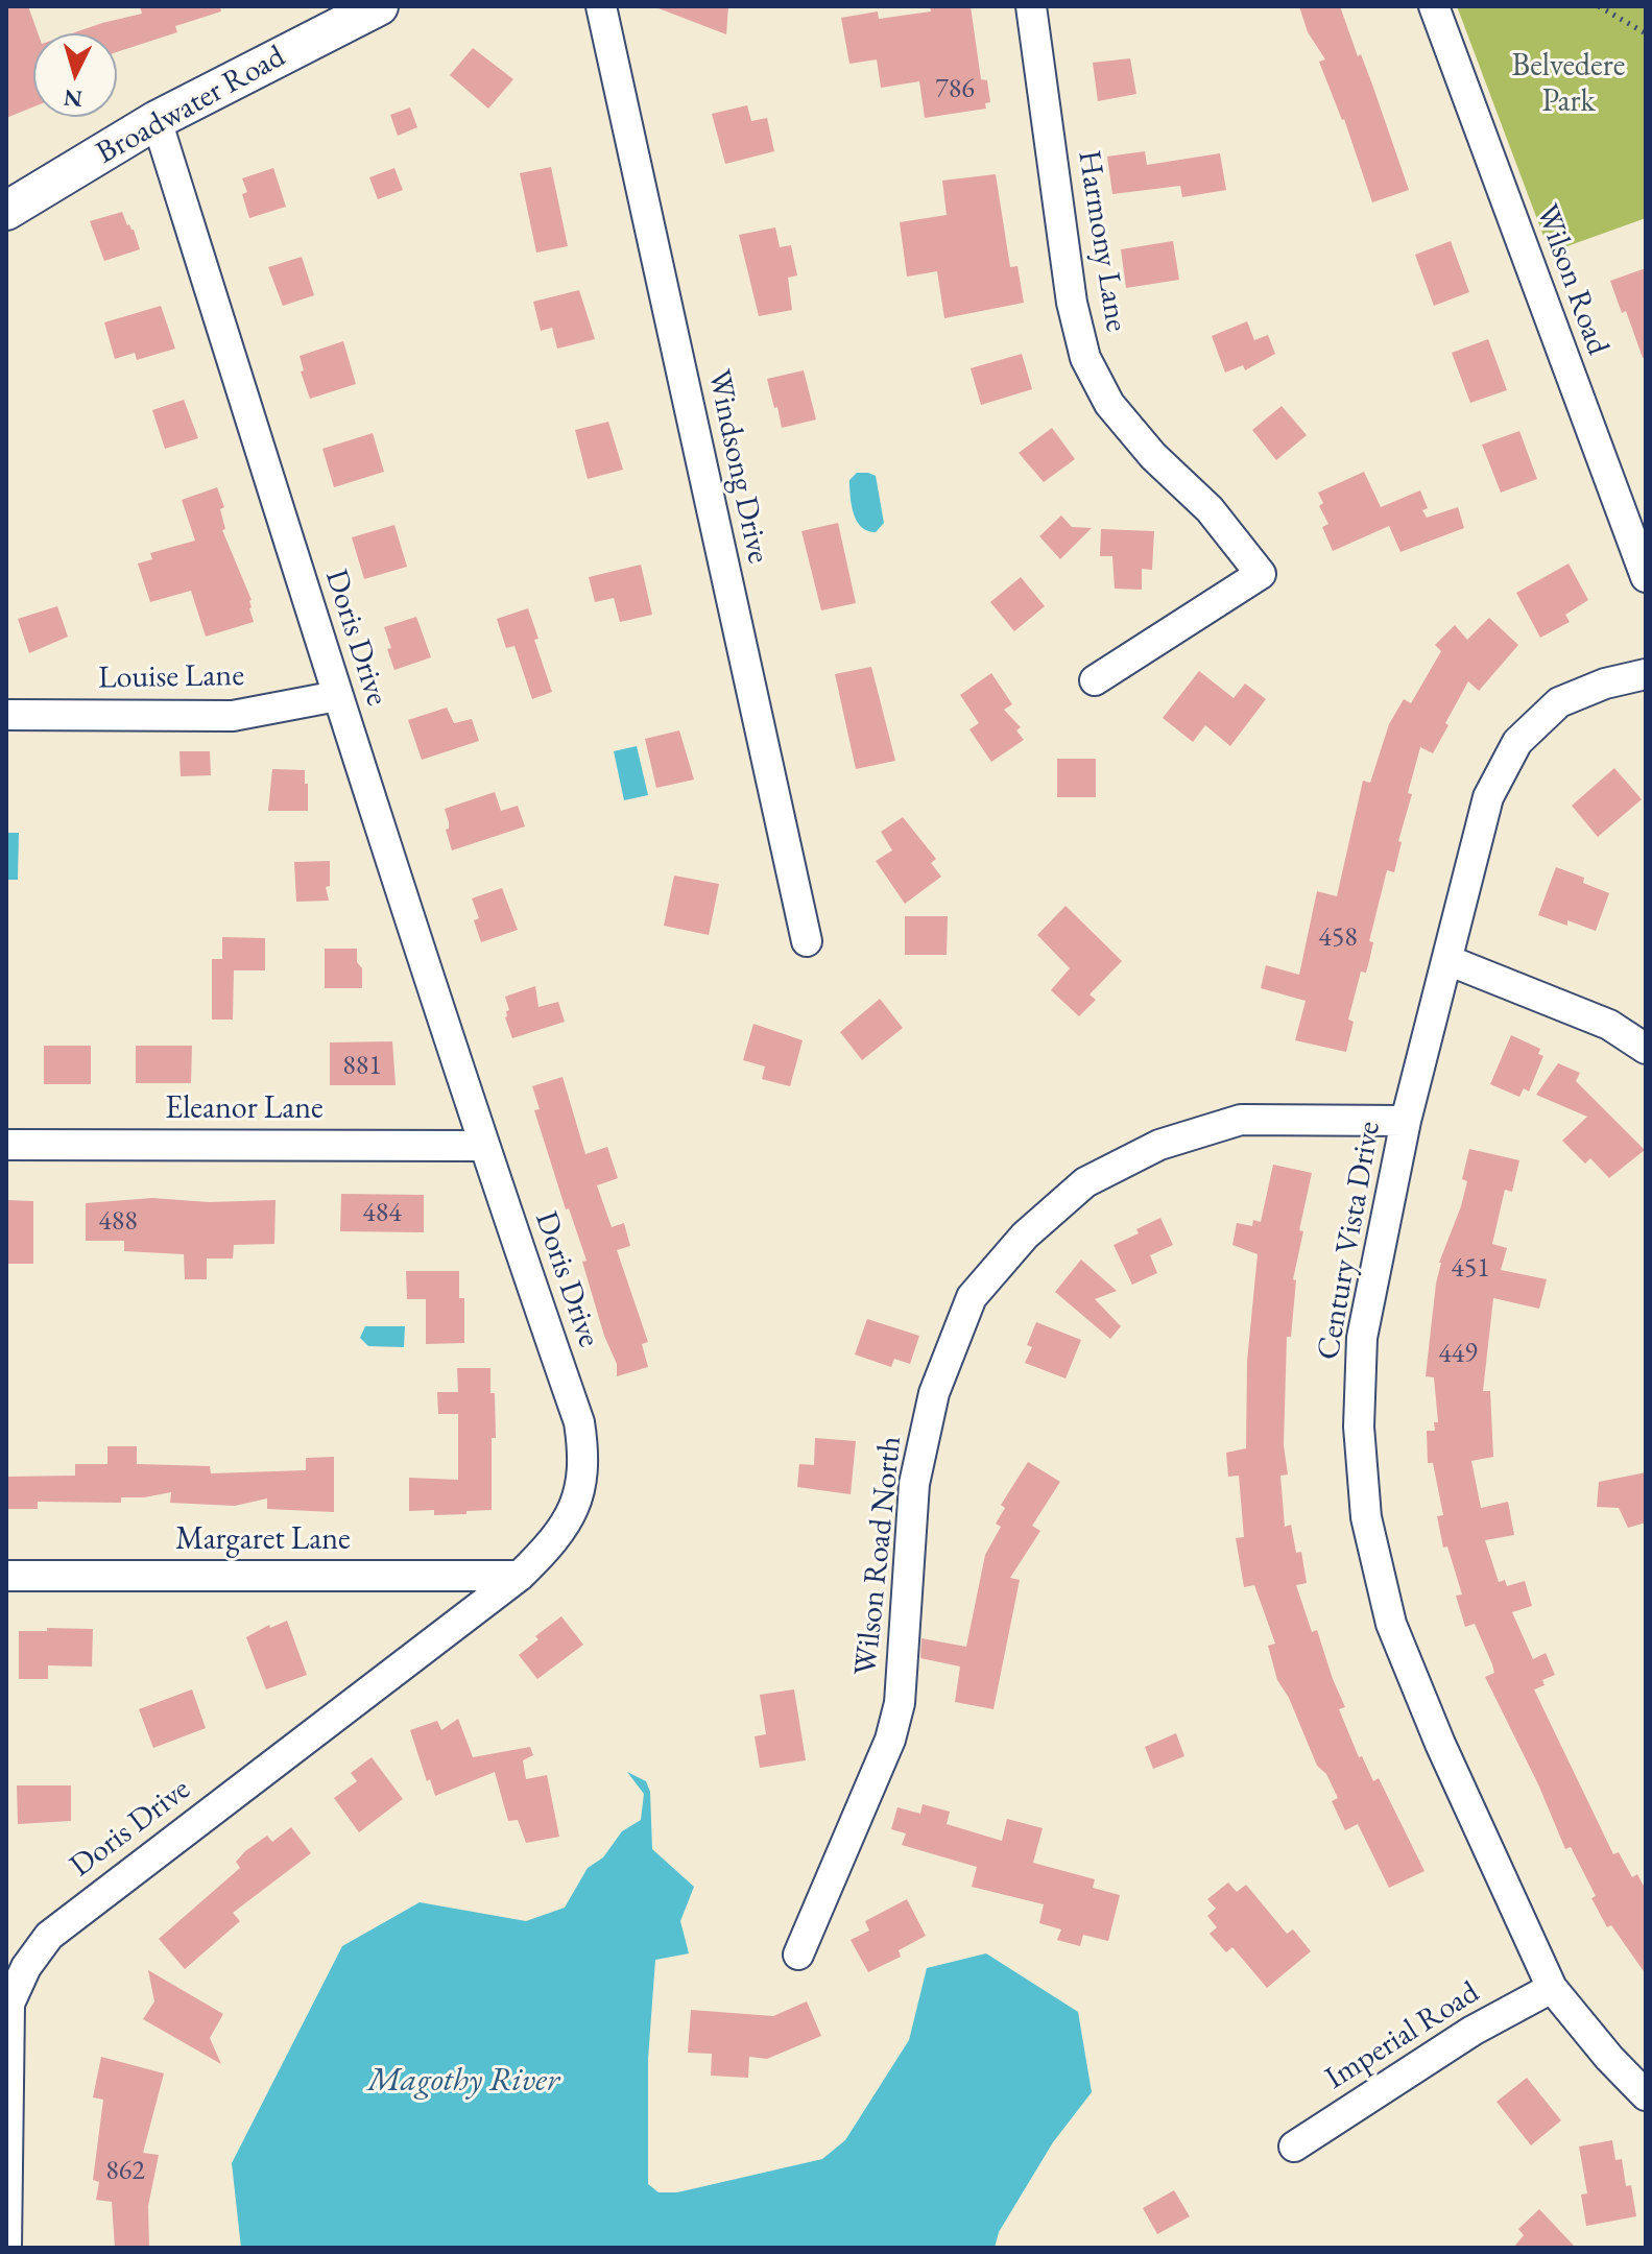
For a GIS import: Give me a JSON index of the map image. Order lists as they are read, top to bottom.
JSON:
{
  "streets": {
    "street": [
      "Broadwater Road",
      "Harmony Lane",
      "Wilson Road",
      "Windsong Drive",
      "Doris Drive",
      "Louise Lane",
      "Eleanor Lane",
      "Century Vista Drive",
      "Margaret Lane",
      "Wilson Road North",
      "Imperial Road"
    ]
  },
  "crossings": [
    ["Broadwater Road", "Doris Drive"],
    ["Doris Drive", "Louise Lane"],
    ["Doris Drive", "Eleanor Lane"],
    ["Doris Drive", "Margaret Lane"],
    ["Century Vista Drive", "Wilson Road North"],
    ["Century Vista Drive", "Imperial Road"]
  ],
  "water": ["Magothy River"],
  "parks": ["Belvedere Park"],
  "house_numbers": [
    "786",
    "458",
    "881",
    "484",
    "488",
    "451",
    "449",
    "862"
  ],
  "north": "bottom"
}
